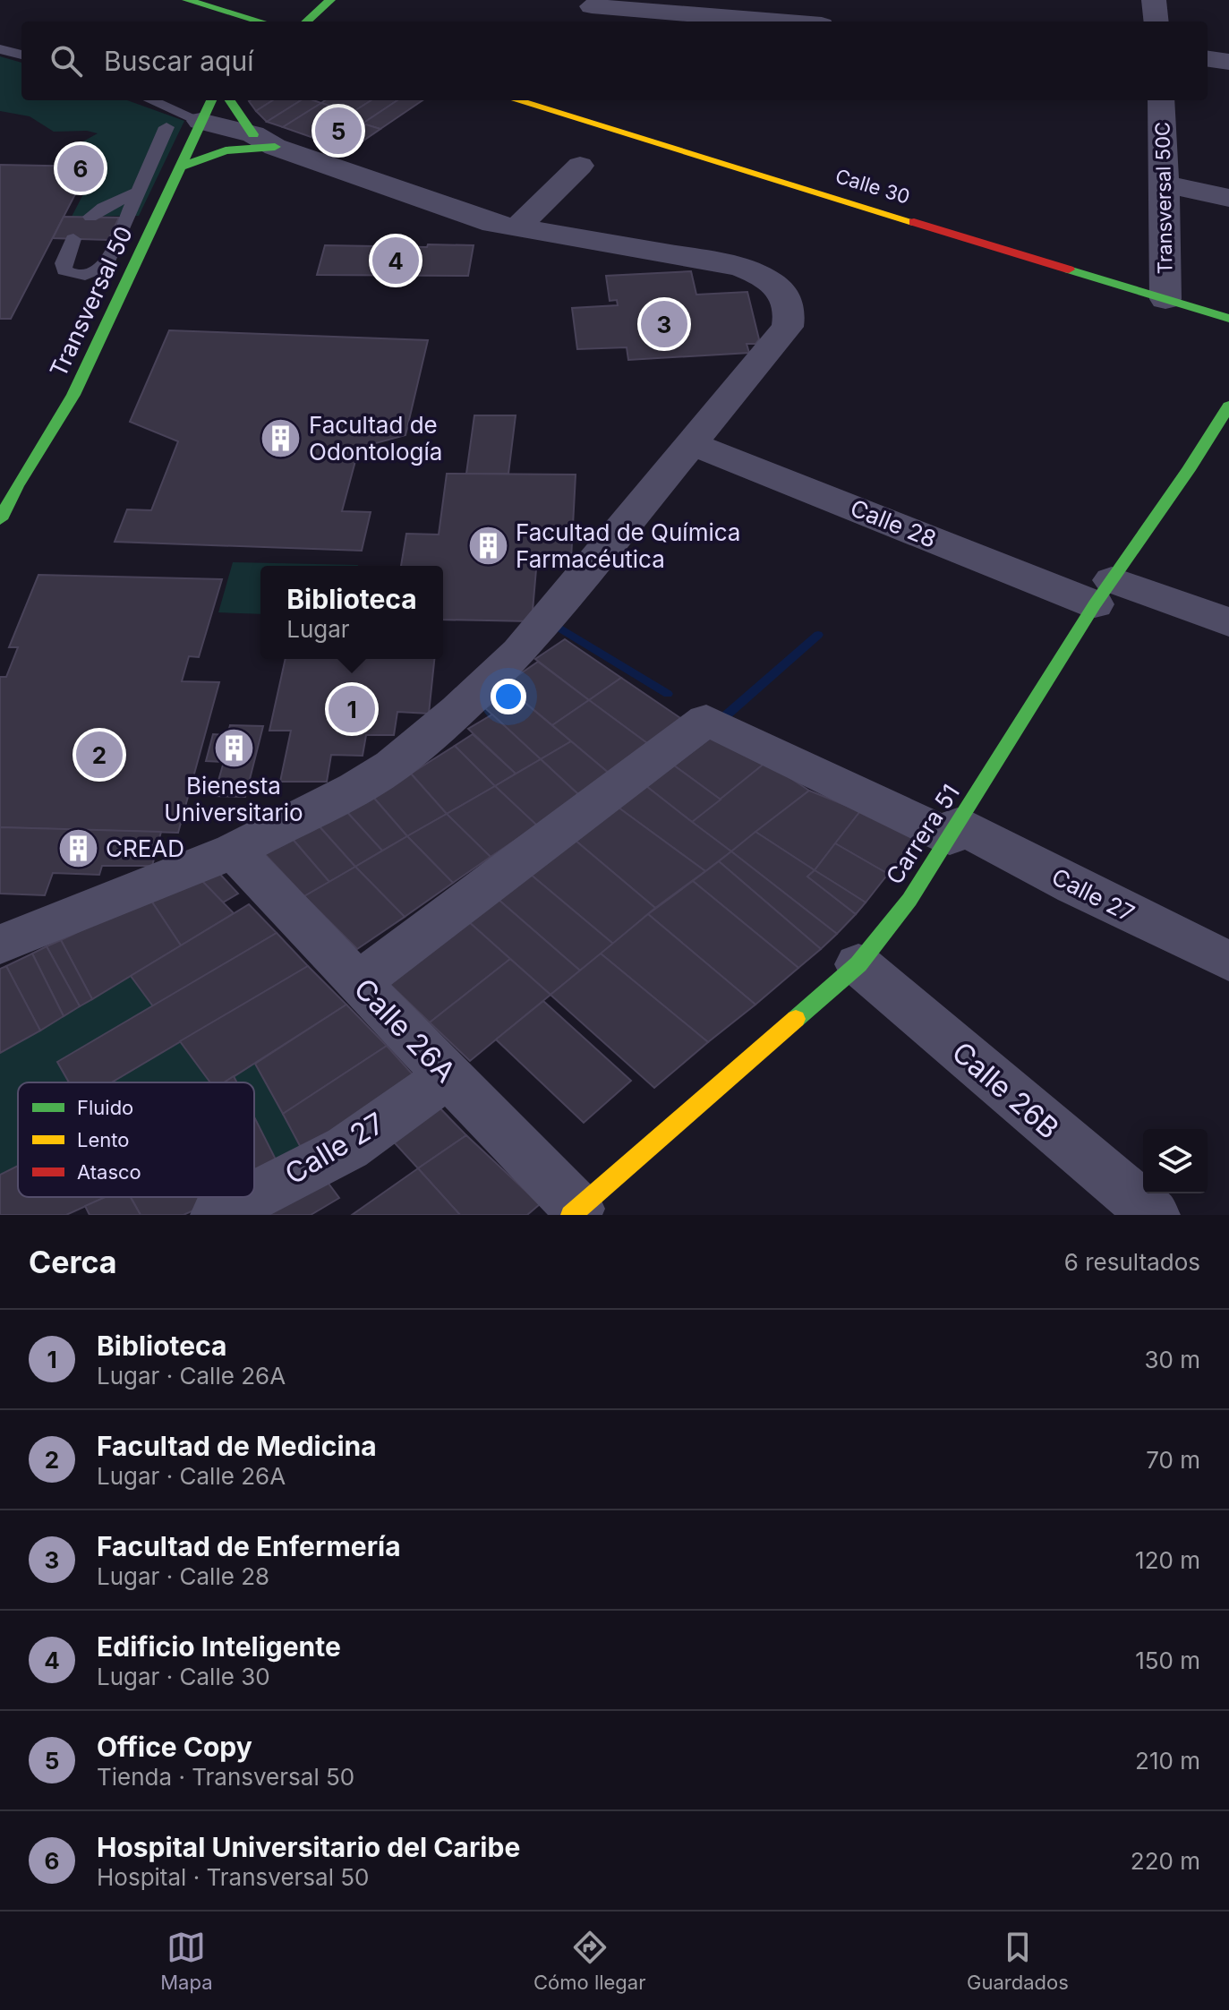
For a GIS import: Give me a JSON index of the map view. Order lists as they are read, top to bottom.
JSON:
{
  "streets": {
    "street": [
      "Calle 30",
      "Transversal 50C",
      "Transversal 50",
      "Calle 28",
      "Carrera 51",
      "Calle 27",
      "Calle 26A",
      "Calle 26B"
    ]
  },
  "crossings": [
    ["Calle 30", "Transversal 50C"],
    ["Calle 28", "Carrera 51"],
    ["Carrera 51", "Calle 27"],
    ["Carrera 51", "Calle 26A"],
    ["Carrera 51", "Calle 26B"],
    ["Calle 27", "Calle 26A"]
  ],
  "places": {
    "building": [
      "Facultad de Odontología",
      "Facultad de Química Farmacéutica",
      "Bienesta Universitario",
      "CREAD"
    ]
  },
  "legend": ["Fluido", "Lento", "Atasco"],
  "page": {
    "search": "Buscar aquí",
    "pins": [
      "5",
      "6",
      "4",
      "3",
      "1",
      "2"
    ],
    "popup": ["Biblioteca", "Lugar"],
    "heading": ["Cerca", "6 resultados"],
    "list": [
      {
        "mark": "1",
        "name": "Biblioteca",
        "note": "Lugar · Calle 26A",
        "value": "30 m"
      },
      {
        "mark": "2",
        "name": "Facultad de Medicina",
        "note": "Lugar · Calle 26A",
        "value": "70 m"
      },
      {
        "mark": "3",
        "name": "Facultad de Enfermería",
        "note": "Lugar · Calle 28",
        "value": "120 m"
      },
      {
        "mark": "4",
        "name": "Edificio Inteligente",
        "note": "Lugar · Calle 30",
        "value": "150 m"
      },
      {
        "mark": "5",
        "name": "Office Copy",
        "note": "Tienda · Transversal 50",
        "value": "210 m"
      },
      {
        "mark": "6",
        "name": "Hospital Universitario del Caribe",
        "note": "Hospital · Transversal 50",
        "value": "220 m"
      }
    ],
    "nav": ["Mapa", "Cómo llegar", "Guardados"]
  }
}
